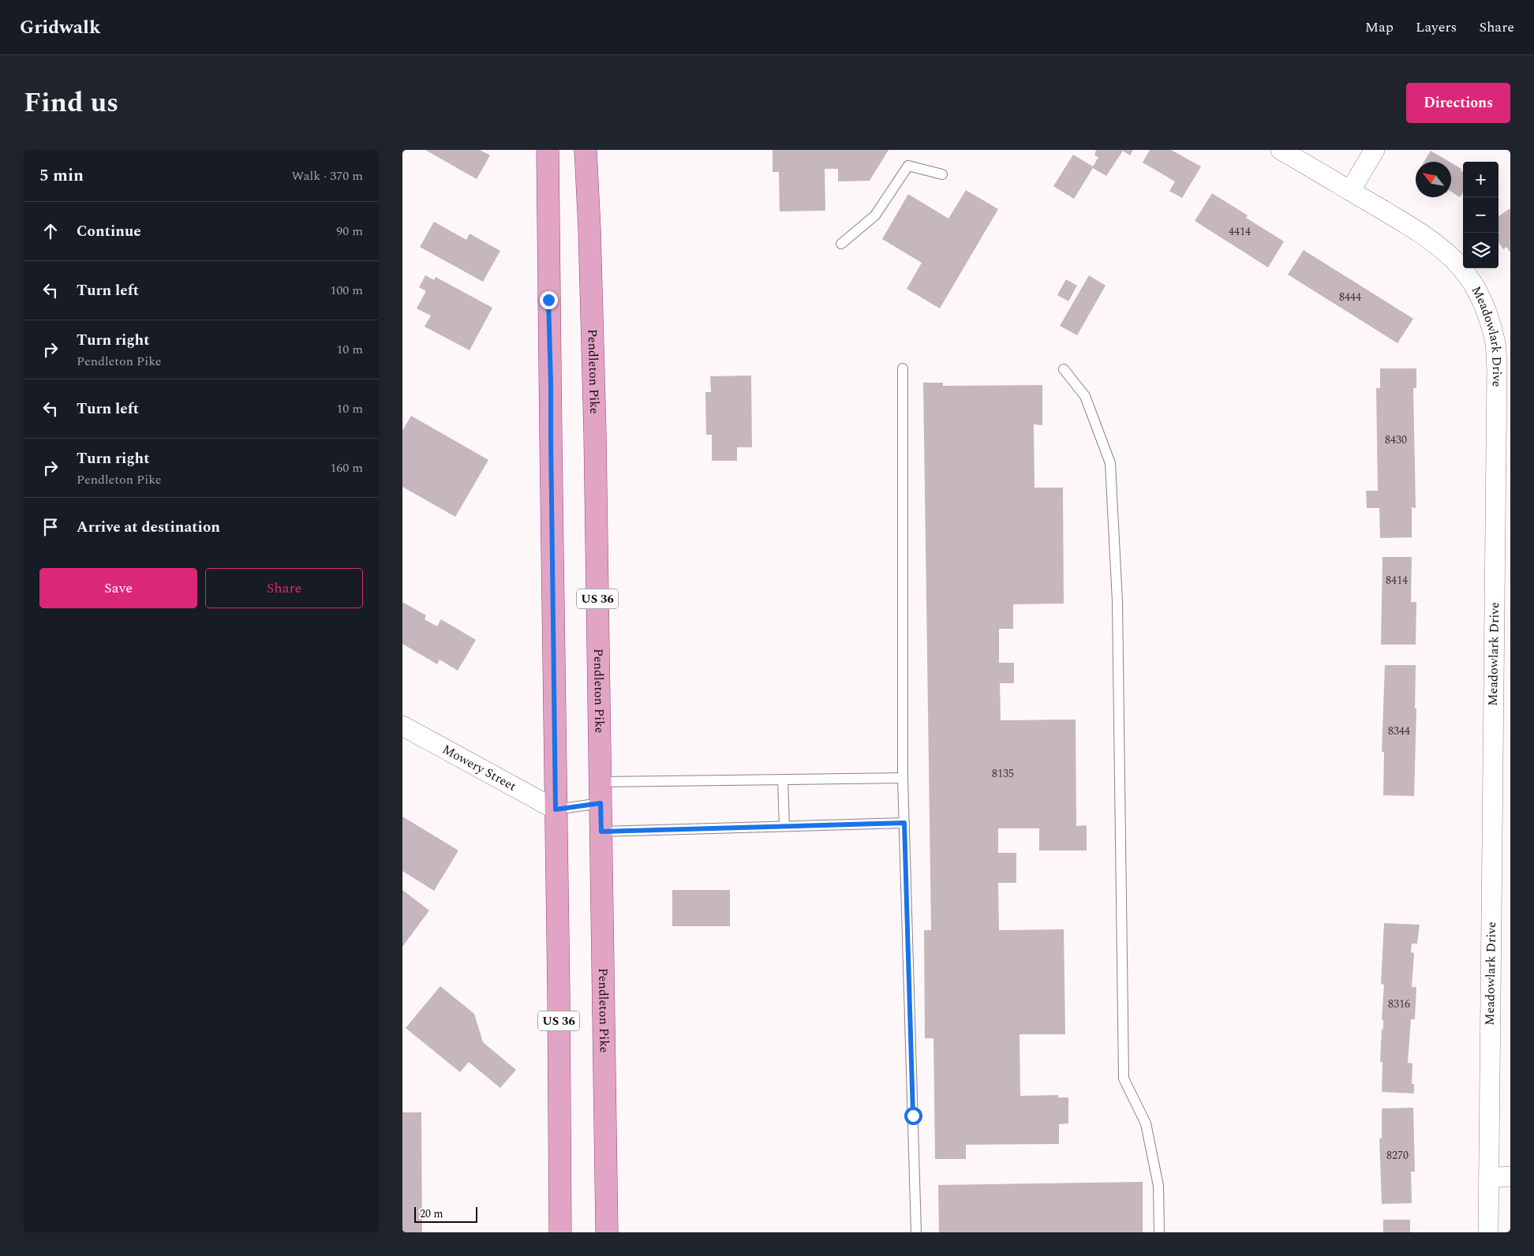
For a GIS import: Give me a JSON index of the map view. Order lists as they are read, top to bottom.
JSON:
{
  "streets": {
    "main road": ["Pendleton Pike", "US 36"],
    "street": ["Meadowlark Drive", "Mowery Street"]
  },
  "crossings": [
    ["US 36", "Mowery Street"]
  ],
  "house_numbers": [
    "4414",
    "8444",
    "8430",
    "8414",
    "8344",
    "8135",
    "8316",
    "8270"
  ],
  "scale_bar": "20 m",
  "north": "top left",
  "page": {
    "header": "Gridwalk",
    "nav": ["Map", "Layers", "Share"],
    "title": "Find us",
    "buttons": [
      "Directions",
      ["Save", "Share"]
    ],
    "heading": ["5 min", "Walk · 370 m"],
    "map_buttons": ["+", "−"],
    "list": [
      ["Continue", "90 m"],
      ["Turn left", "100 m"],
      ["Turn right", "Pendleton Pike", "10 m"],
      ["Turn left", "10 m"],
      ["Turn right", "Pendleton Pike", "160 m"],
      "Arrive at destination"
    ],
    "scale": "20 m"
  }
}
